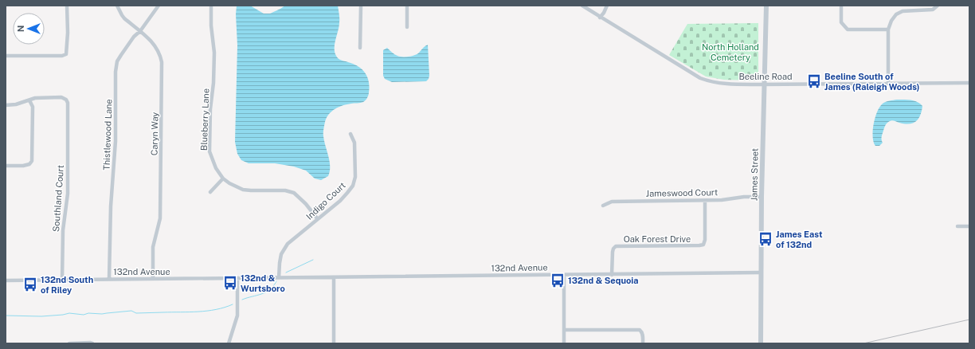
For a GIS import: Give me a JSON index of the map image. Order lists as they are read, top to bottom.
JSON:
{
  "streets": {
    "street": [
      "Beeline Road",
      "Blueberry Lane",
      "Caryn Way",
      "Thistlewood Lane",
      "James Street",
      "Jameswood Court",
      "Southland Court",
      "Indigo Court",
      "Oak Forest Drive",
      "132nd Avenue"
    ]
  },
  "crossings": [
    ["Beeline Road", "James Street"],
    ["Blueberry Lane", "Indigo Court"],
    ["Caryn Way", "Thistlewood Lane"],
    ["Caryn Way", "132nd Avenue"],
    ["Thistlewood Lane", "132nd Avenue"],
    ["James Street", "Jameswood Court"],
    ["James Street", "132nd Avenue"],
    ["Jameswood Court", "Oak Forest Drive"],
    ["Southland Court", "132nd Avenue"],
    ["Indigo Court", "132nd Avenue"],
    ["Oak Forest Drive", "132nd Avenue"]
  ],
  "parks": ["North Holland Cemetery"],
  "places": {
    "bus stop": [
      "Beeline South of James (Raleigh Woods)",
      "James East of 132nd",
      "132nd & Sequoia",
      "132nd & Wurtsboro",
      "132nd South of Riley"
    ]
  },
  "north": "left"
}
